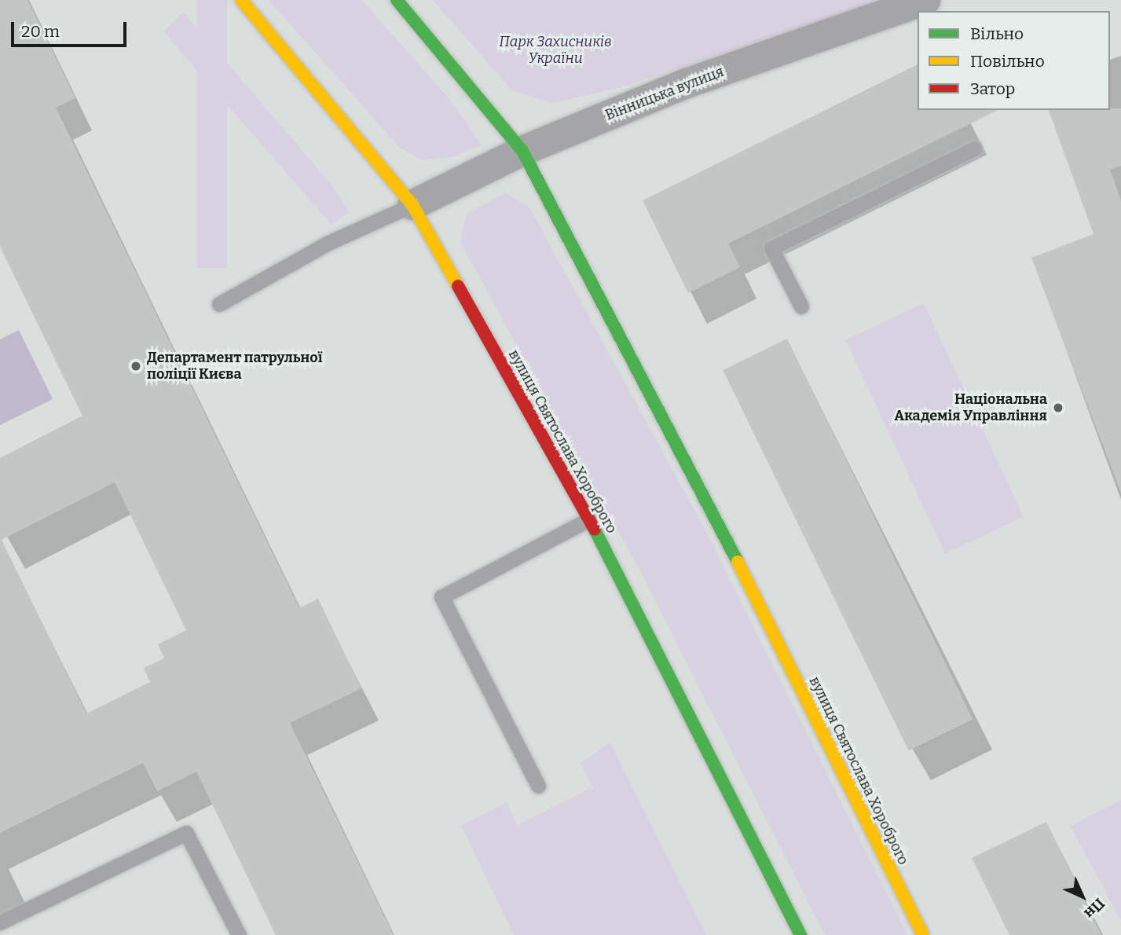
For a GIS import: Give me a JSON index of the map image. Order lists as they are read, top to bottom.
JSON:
{
  "streets": {
    "main road": ["вулиця Святослава Хороброго"],
    "street": ["Вінницька вулиця"]
  },
  "crossings": [
    ["Вінницька вулиця", "вулиця Святослава Хороброго"]
  ],
  "parks": ["Парк Захисників України"],
  "places": ["Департамент патрульної поліції Києва", "Національна Академія Управління"],
  "legend": ["Вільно", "Повільно", "Затор"],
  "scale_bar": "20 m",
  "north": "bottom right"
}
